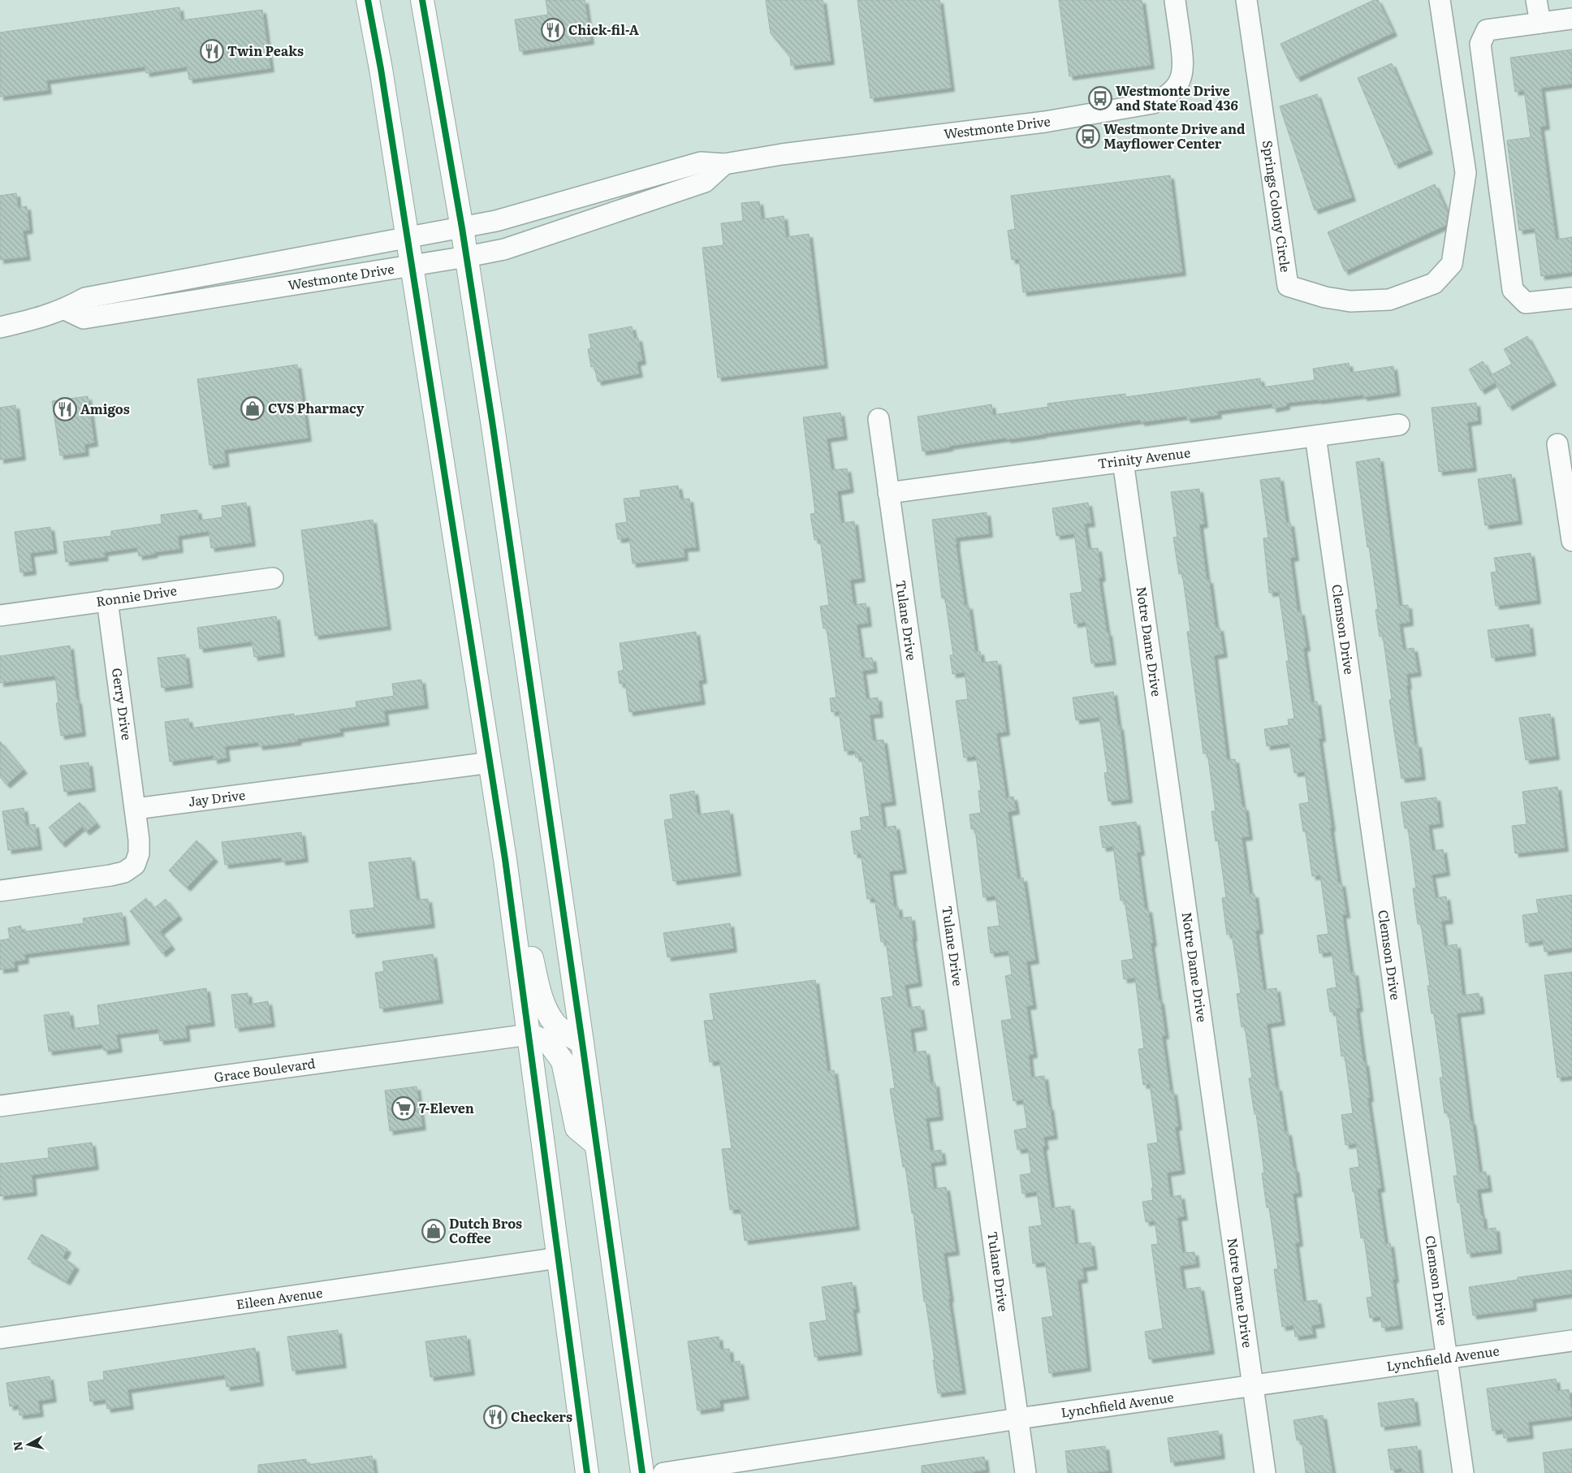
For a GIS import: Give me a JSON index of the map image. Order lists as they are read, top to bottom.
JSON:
{
  "streets": {
    "street": [
      "Westmonte Drive",
      "Springs Colony Circle",
      "Trinity Avenue",
      "Ronnie Drive",
      "Tulane Drive",
      "Clemson Drive",
      "Notre Dame Drive",
      "Gerry Drive",
      "Jay Drive",
      "Grace Boulevard",
      "Eileen Avenue",
      "Lynchfield Avenue"
    ]
  },
  "crossings": [
    ["Trinity Avenue", "Tulane Drive"],
    ["Trinity Avenue", "Clemson Drive"],
    ["Trinity Avenue", "Notre Dame Drive"],
    ["Ronnie Drive", "Gerry Drive"],
    ["Tulane Drive", "Lynchfield Avenue"],
    ["Clemson Drive", "Lynchfield Avenue"],
    ["Notre Dame Drive", "Lynchfield Avenue"],
    ["Gerry Drive", "Jay Drive"]
  ],
  "places": {
    "restaurant": [
      "Chick-fil-A",
      "Twin Peaks",
      "Amigos",
      "Checkers"
    ],
    "bus stop": ["Westmonte Drive and State Road 436", "Westmonte Drive and Mayflower Center"],
    "shop": ["CVS Pharmacy", "Dutch Bros Coffee"],
    "supermarket": ["7-Eleven"]
  },
  "north": "left"
}
